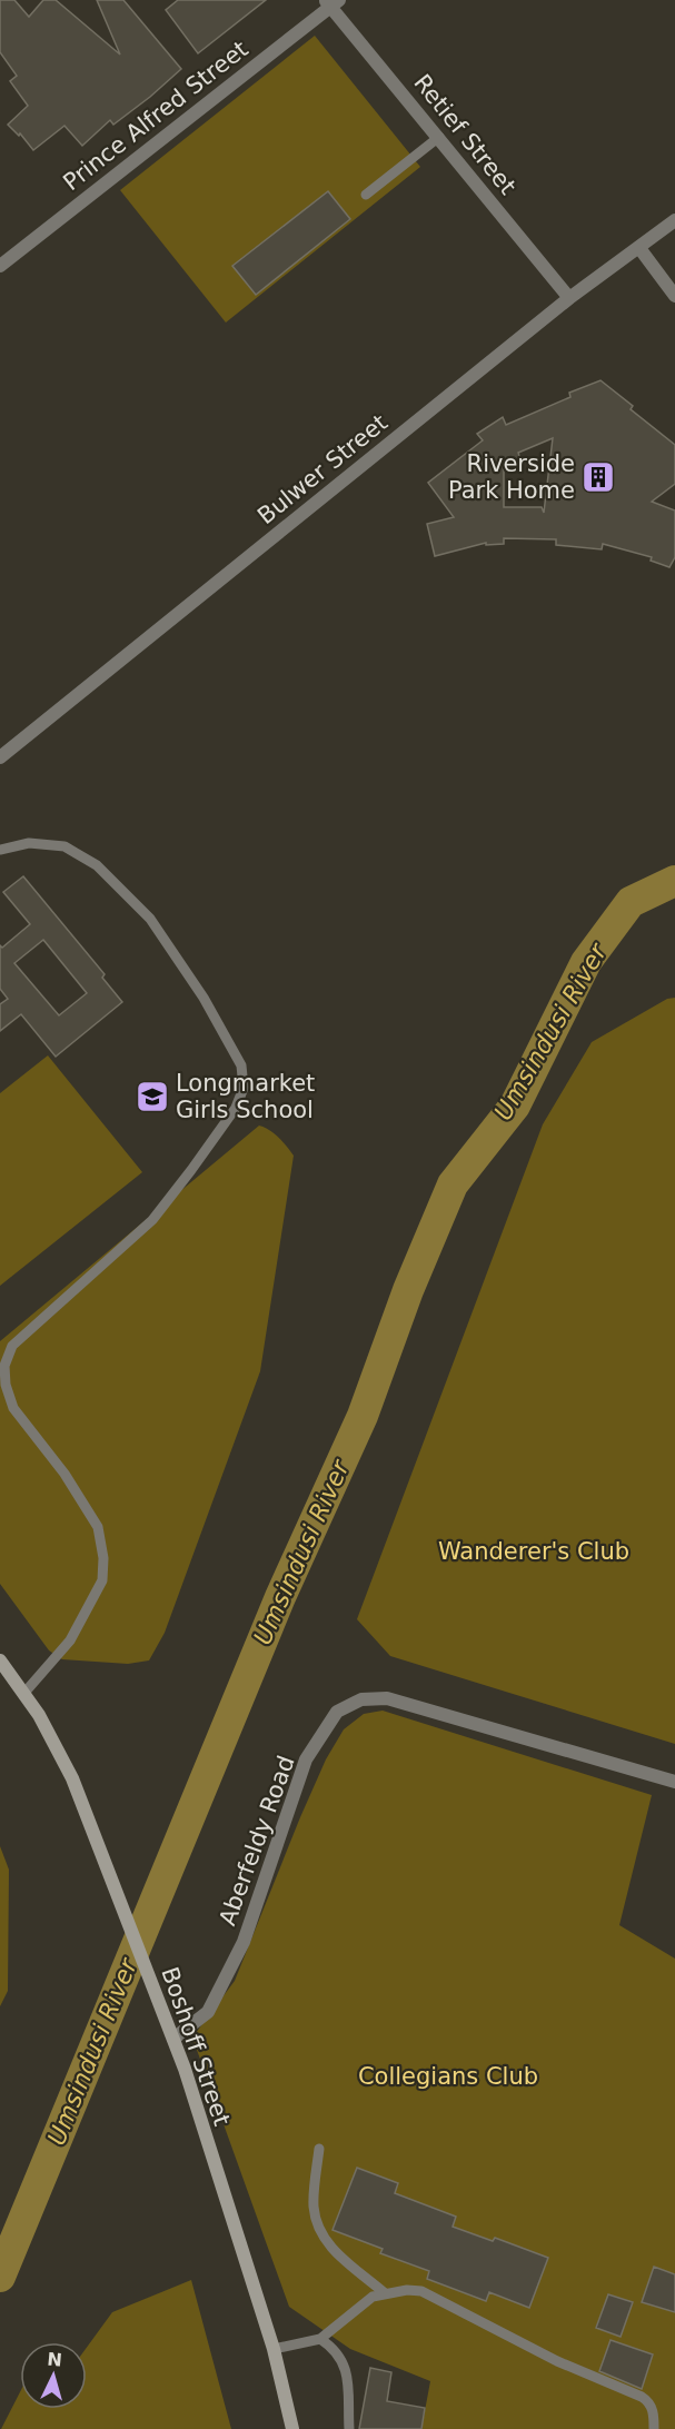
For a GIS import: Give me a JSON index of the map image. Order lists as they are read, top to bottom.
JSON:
{
  "streets": {
    "main road": ["Boshoff Street"],
    "street": [
      "Prince Alfred Street",
      "Retief Street",
      "Bulwer Street",
      "Aberfeldy Road"
    ]
  },
  "crossings": [
    ["Prince Alfred Street", "Retief Street"],
    ["Retief Street", "Bulwer Street"],
    ["Aberfeldy Road", "Boshoff Street"]
  ],
  "water": ["Umsindusi River"],
  "parks": ["Wanderer's Club", "Collegians Club"],
  "places": {
    "building": ["Riverside Park Home"],
    "school or university": ["Longmarket Girls School"]
  },
  "north": "top"
}
